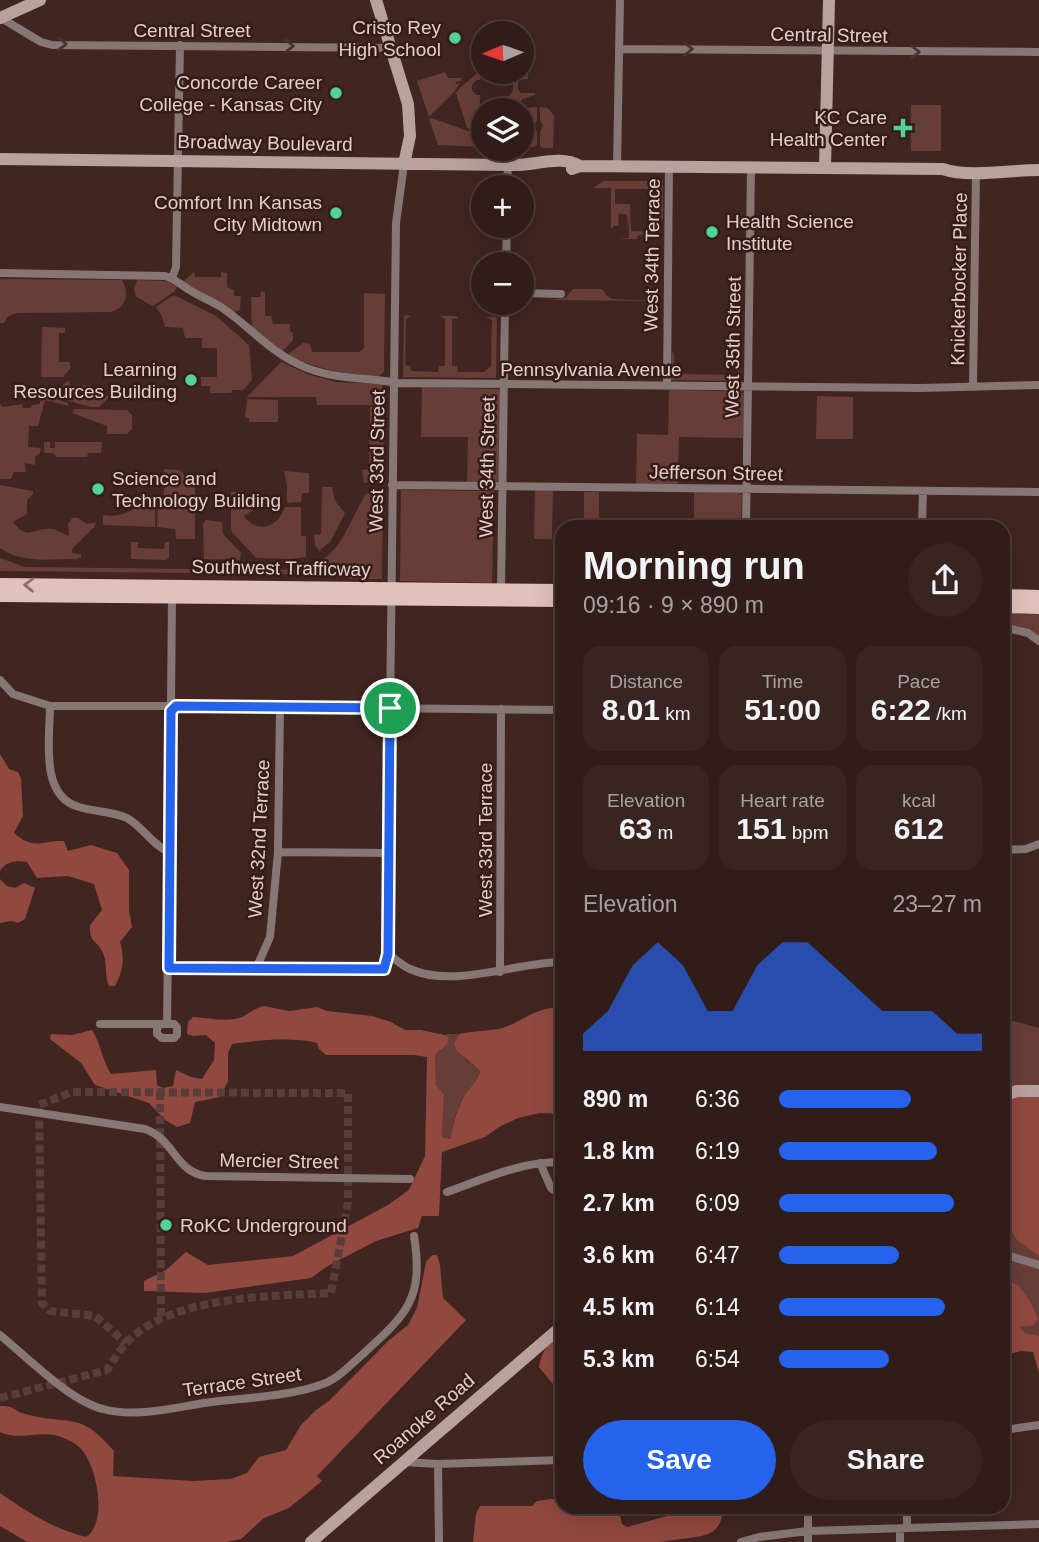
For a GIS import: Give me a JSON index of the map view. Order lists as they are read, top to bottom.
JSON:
{
  "streets": {
    "main road": ["Broadway Boulevard", "Southwest Trafficway", "Roanoke Road"],
    "street": [
      "Central Street",
      "West 34th Terrace",
      "Knickerbocker Place",
      "West 35th Street",
      "Pennsylvania Avenue",
      "West 33rd Street",
      "West 34th Street",
      "Jefferson Street",
      "West 32nd Terrace",
      "West 33rd Terrace",
      "Mercier Street",
      "Terrace Street"
    ]
  },
  "crossings": [
    ["Broadway Boulevard", "West 34th Terrace"],
    ["Broadway Boulevard", "Knickerbocker Place"],
    ["Broadway Boulevard", "West 35th Street"],
    ["Broadway Boulevard", "West 33rd Street"],
    ["West 34th Terrace", "Pennsylvania Avenue"],
    ["Knickerbocker Place", "Pennsylvania Avenue"],
    ["West 35th Street", "Pennsylvania Avenue"],
    ["West 35th Street", "Jefferson Street"],
    ["Pennsylvania Avenue", "West 33rd Street"],
    ["Pennsylvania Avenue", "West 34th Street"],
    ["West 33rd Street", "Jefferson Street"],
    ["West 33rd Street", "Southwest Trafficway"],
    ["West 33rd Street", "West 32nd Terrace"],
    ["West 34th Street", "Jefferson Street"],
    ["West 34th Street", "Southwest Trafficway"]
  ],
  "one_way": ["Central Street"],
  "places": {
    "other": [
      "Cristo Rey High School",
      "Concorde Career College - Kansas City",
      "Comfort Inn Kansas City Midtown",
      "Health Science Institute",
      "Learning Resources Building",
      "Science and Technology Building",
      "RoKC Underground"
    ],
    "health": ["KC Care Health Center"]
  },
  "north": "left",
  "page": {
    "map_buttons": ["+", "−"],
    "heading": ["Morning run", "09:16 · 9 × 890 m"],
    "stats": [
      ["Distance", "8.01 km"],
      ["Time", "51:00"],
      ["Pace", "6:22 /km"],
      ["Elevation", "63 m"],
      ["Heart rate", "151 bpm"],
      ["kcal", "612"]
    ],
    "chart": ["Elevation", "23–27 m"],
    "list": [
      {
        "name": "890 m",
        "note": "6:36"
      },
      {
        "name": "1.8 km",
        "note": "6:19"
      },
      {
        "name": "2.7 km",
        "note": "6:09"
      },
      {
        "name": "3.6 km",
        "note": "6:47"
      },
      {
        "name": "4.5 km",
        "note": "6:14"
      },
      {
        "name": "5.3 km",
        "note": "6:54"
      }
    ],
    "buttons": ["Save", "Share"]
  }
}
